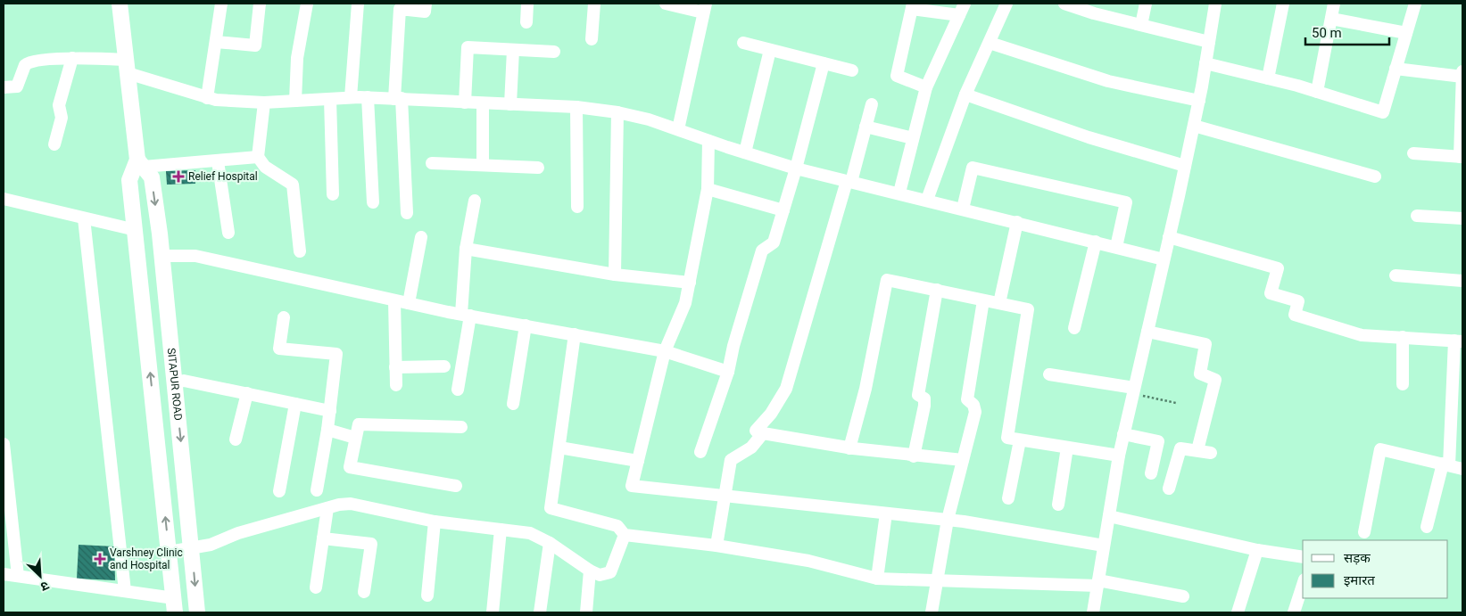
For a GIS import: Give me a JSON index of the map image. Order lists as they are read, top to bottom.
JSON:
{
  "streets": {
    "main road": ["SITAPUR ROAD"]
  },
  "places": {
    "health": ["Relief Hospital", "Varshney Clinic and Hospital"]
  },
  "legend": ["सड़क", "इमारत"],
  "scale_bar": "50 m",
  "north": "bottom right"
}
